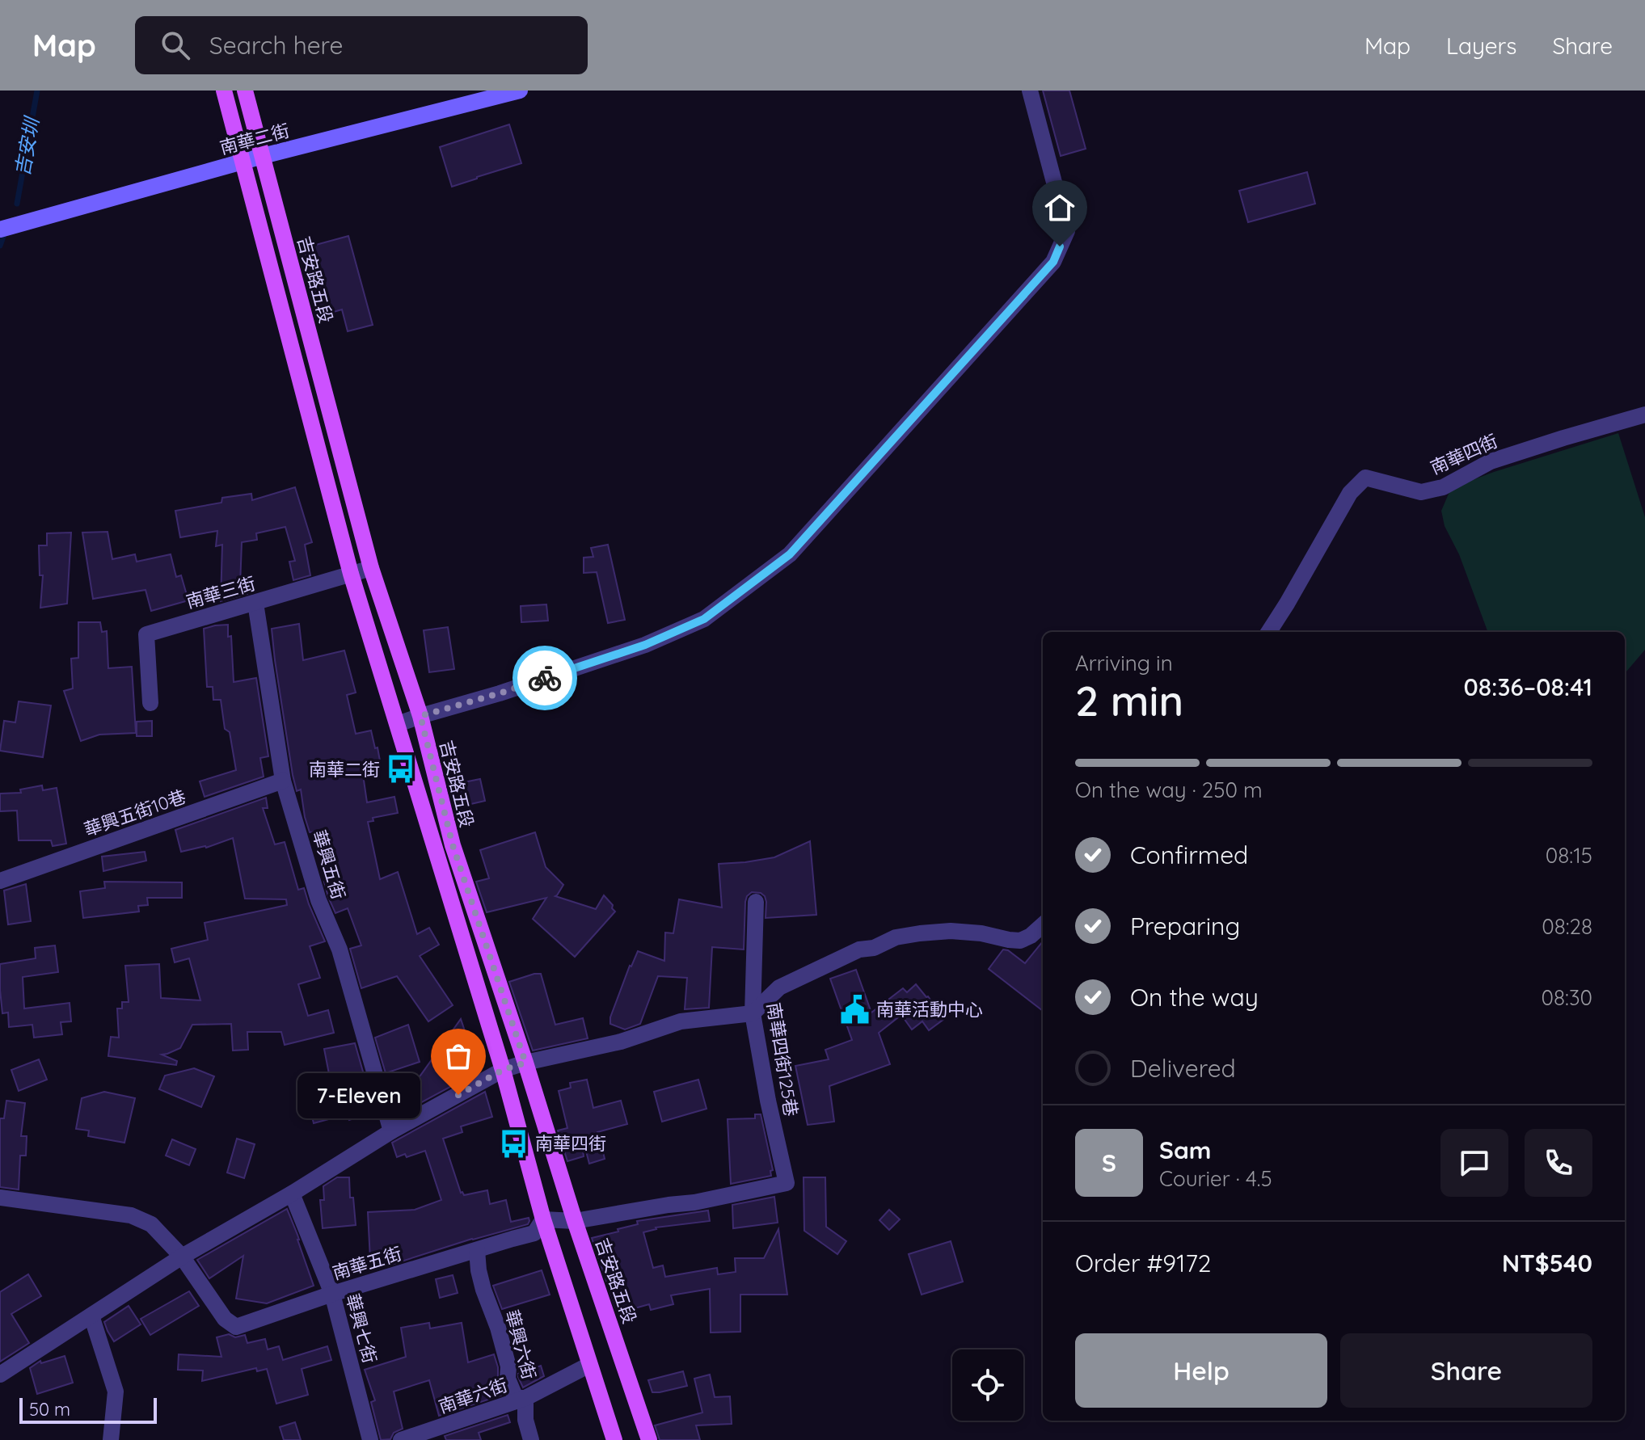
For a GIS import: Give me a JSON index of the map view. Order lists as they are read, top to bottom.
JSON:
{
  "streets": {
    "main road": ["吉安路五段"],
    "street": [
      "南華二街",
      "南華四街",
      "南華三街",
      "華興五街10巷",
      "華興五街",
      "南華四街125巷",
      "南華五街",
      "華興七街",
      "華興六街",
      "南華六街"
    ]
  },
  "crossings": [
    ["南華二街", "吉安路五段"],
    ["吉安路五段", "南華三街"],
    ["吉安路五段", "南華四街125巷"],
    ["南華三街", "華興五街"],
    ["華興五街10巷", "華興五街"],
    ["南華五街", "華興七街"],
    ["南華五街", "華興六街"],
    ["華興六街", "南華六街"]
  ],
  "water": ["吉安圳"],
  "places": {
    "bus stop": ["南華二街", "南華四街"],
    "public building": ["南華活動中心"],
    "other": ["7-Eleven"]
  },
  "scale_bar": "50 m",
  "page": {
    "header": "Map",
    "search": "Search here",
    "nav": ["Map", "Layers", "Share"],
    "heading": ["2 min", "Arriving in", "08:36–08:41"],
    "panel": [
      "Sam",
      "Courier · 4.5",
      "Order #9172",
      "NT$540"
    ],
    "bar": "On the way · 250 m",
    "list": [
      ["Confirmed", "08:15"],
      ["Preparing", "08:28"],
      ["On the way", "08:30"],
      "Delivered"
    ],
    "bubble": "7-Eleven",
    "round": "S",
    "buttons": ["Help", "Share"],
    "scale": "50 m"
  }
}
